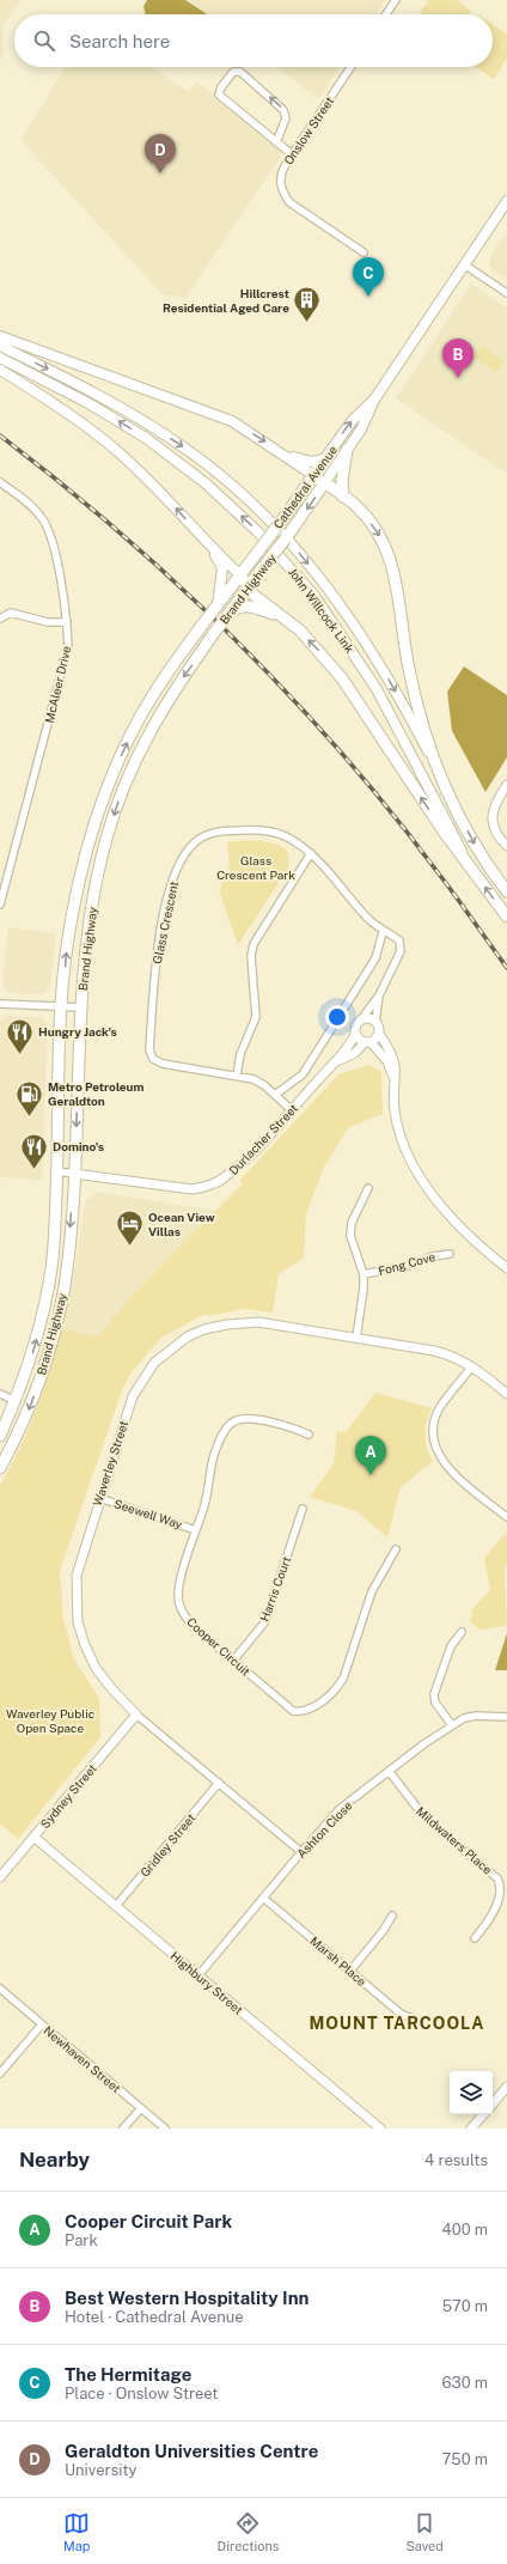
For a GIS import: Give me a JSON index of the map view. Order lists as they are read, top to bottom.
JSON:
{
  "streets": {
    "highway": ["Cathedral Avenue", "Brand Highway"],
    "main road": ["John Willcock Link"],
    "street": [
      "Onslow Street",
      "McAleer Drive",
      "Glass Crescent",
      "Durlacher Street",
      "Fong Cove",
      "Waverley Street",
      "Seewell Way",
      "Harris Court",
      "Cooper Circuit",
      "Sydney Street",
      "Ashton Close",
      "Mildwaters Place",
      "Gridley Street",
      "Marsh Place",
      "Highbury Street",
      "Newhaven Street"
    ]
  },
  "crossings": [
    ["Cathedral Avenue", "Brand Highway"],
    ["Brand Highway", "Durlacher Street"],
    ["Glass Crescent", "Durlacher Street"],
    ["Waverley Street", "Seewell Way"],
    ["Waverley Street", "Sydney Street"],
    ["Waverley Street", "Ashton Close"],
    ["Waverley Street", "Gridley Street"],
    ["Seewell Way", "Cooper Circuit"],
    ["Harris Court", "Cooper Circuit"],
    ["Sydney Street", "Highbury Street"],
    ["Ashton Close", "Mildwaters Place"],
    ["Ashton Close", "Marsh Place"],
    ["Ashton Close", "Highbury Street"],
    ["Gridley Street", "Highbury Street"]
  ],
  "districts": ["MOUNT TARCOOLA"],
  "parks": ["Glass Crescent Park", "Waverley Public Open Space"],
  "places": {
    "building": ["Hillcrest Residential Aged Care"],
    "restaurant": ["Hungry Jack's", "Domino's"],
    "fuel station": ["Metro Petroleum Geraldton"],
    "hotel": ["Ocean View Villas"]
  },
  "page": {
    "search": "Search here",
    "pins": [
      "D",
      "C",
      "B",
      "A"
    ],
    "heading": ["Nearby", "4 results"],
    "list": [
      {
        "mark": "A",
        "name": "Cooper Circuit Park",
        "note": "Park",
        "value": "400 m"
      },
      {
        "mark": "B",
        "name": "Best Western Hospitality Inn",
        "note": "Hotel · Cathedral Avenue",
        "value": "570 m"
      },
      {
        "mark": "C",
        "name": "The Hermitage",
        "note": "Place · Onslow Street",
        "value": "630 m"
      },
      {
        "mark": "D",
        "name": "Geraldton Universities Centre",
        "note": "University",
        "value": "750 m"
      }
    ],
    "nav": ["Map", "Directions", "Saved"]
  }
}
